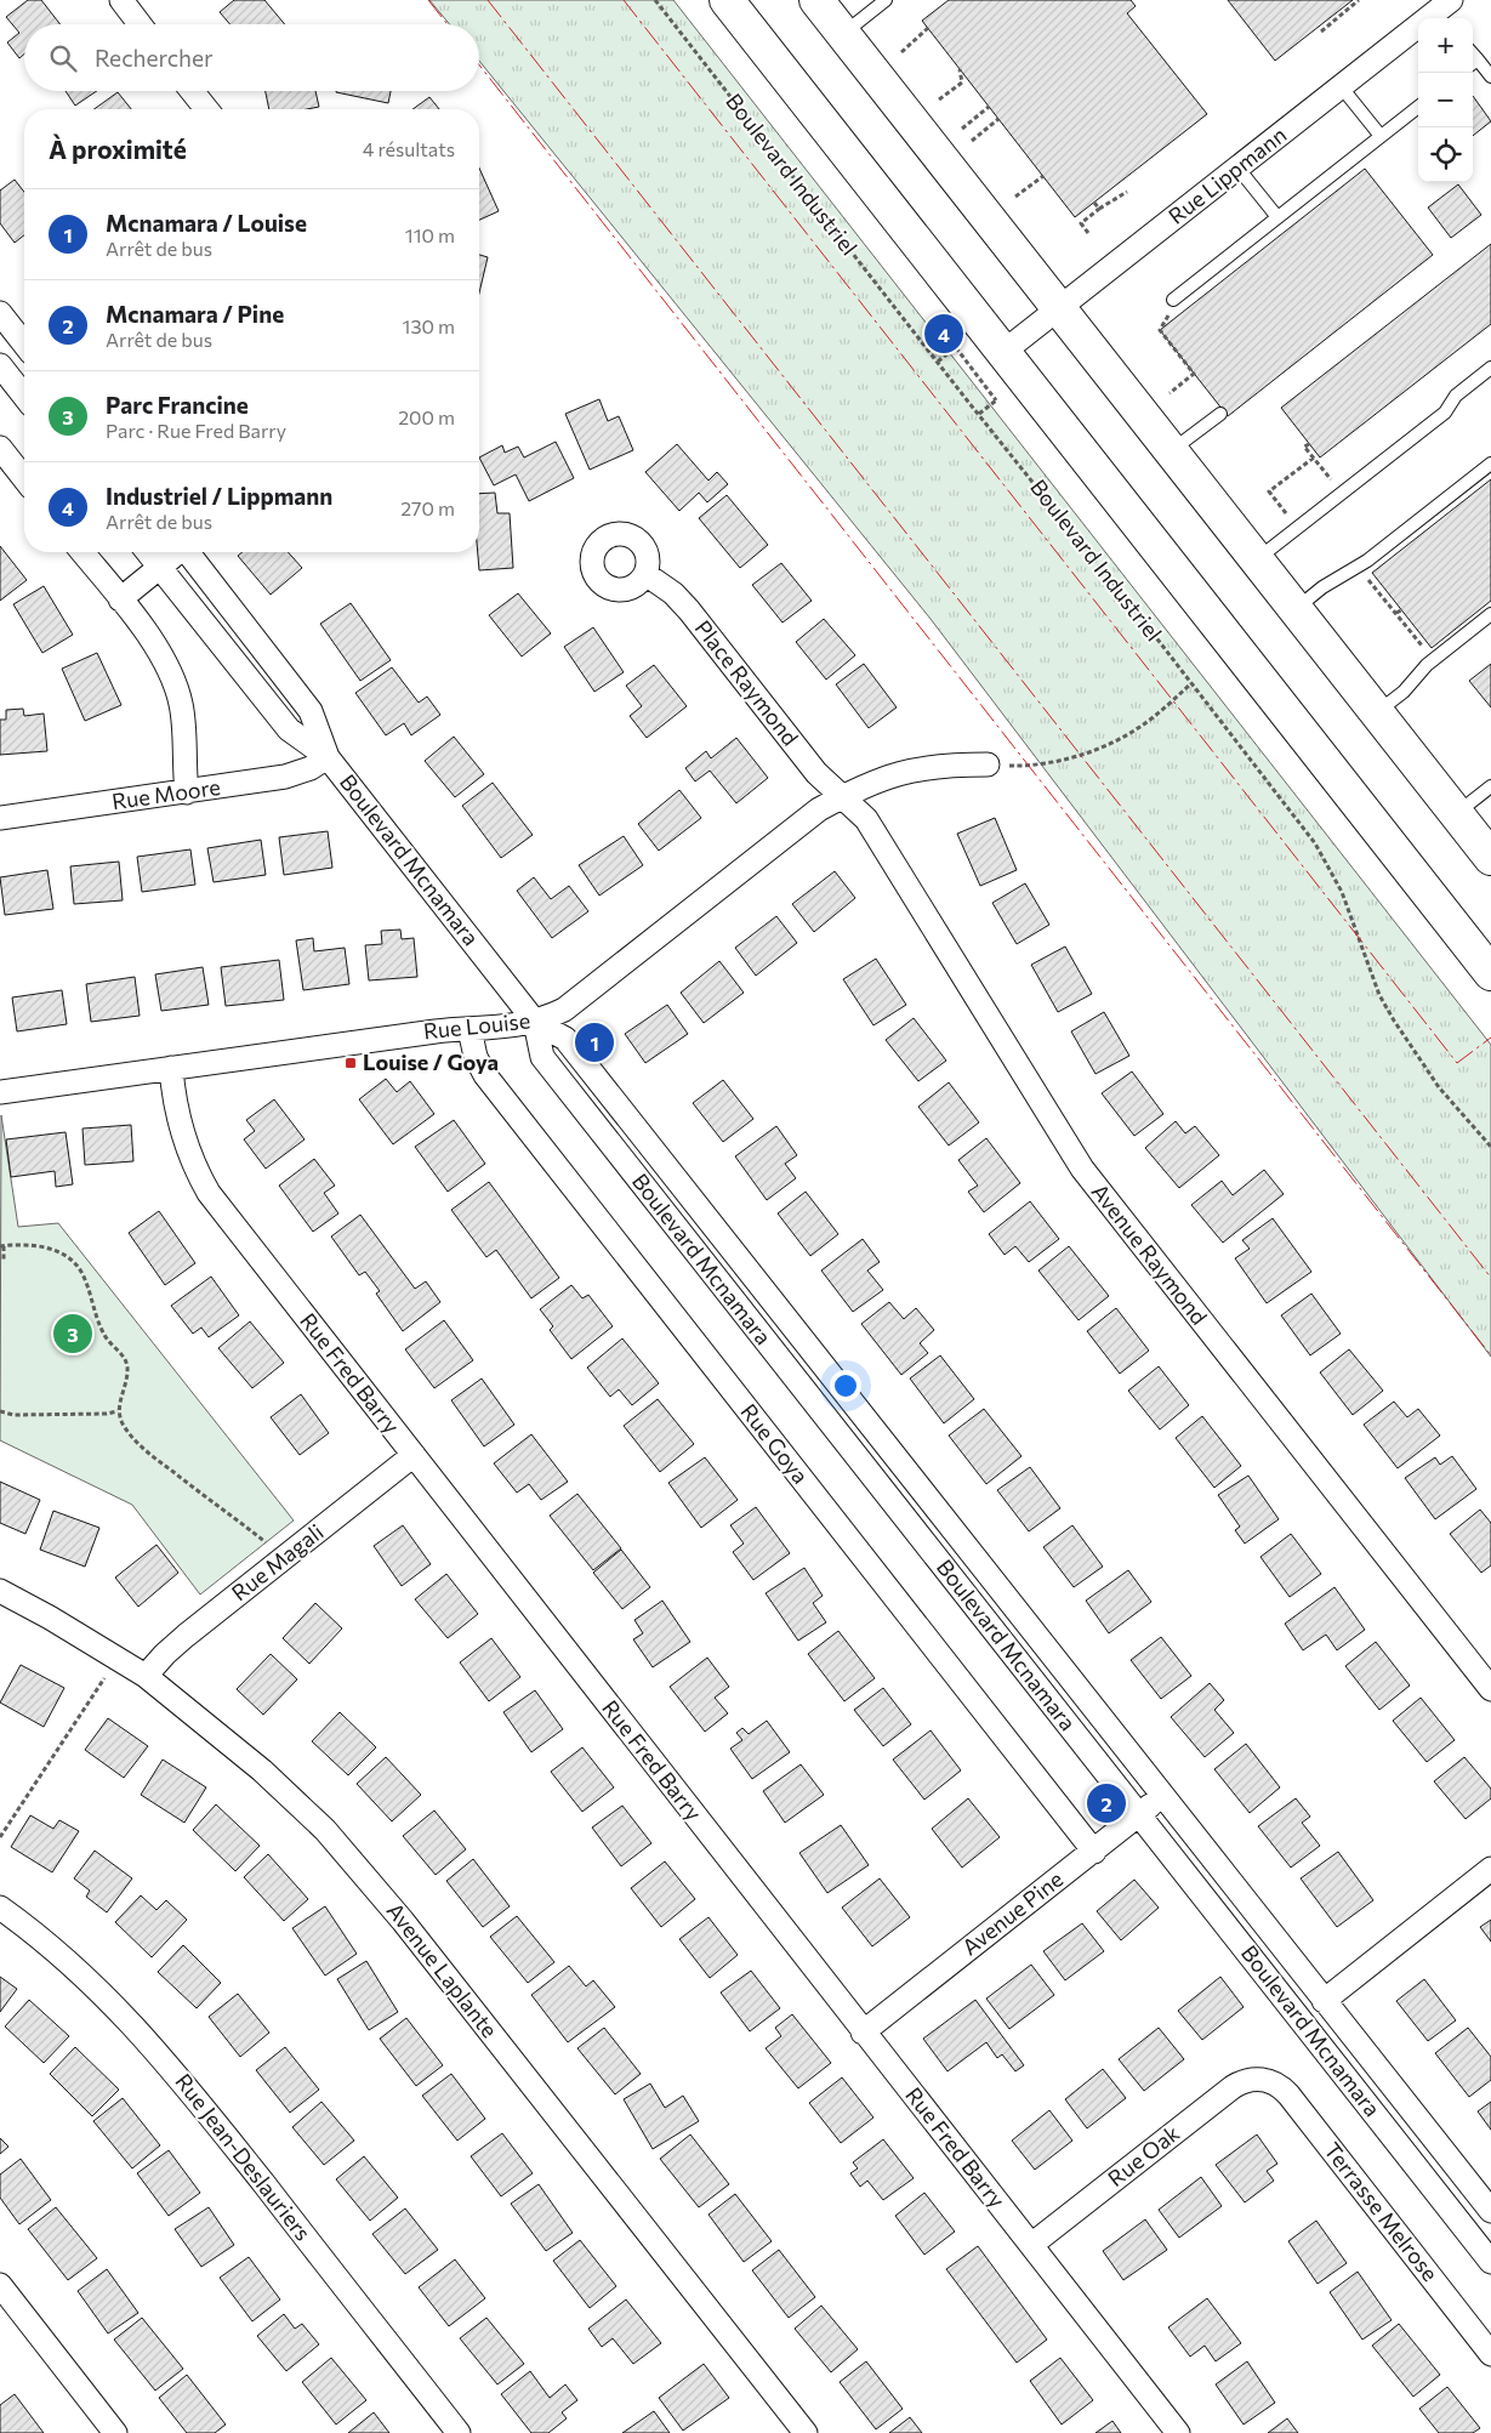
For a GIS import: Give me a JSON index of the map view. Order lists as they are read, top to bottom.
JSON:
{
  "streets": {
    "street": [
      "Rue Lippmann",
      "Place Raymond",
      "Rue Moore",
      "Boulevard Mcnamara",
      "Rue Louise",
      "Avenue Raymond",
      "Rue Fred Barry",
      "Rue Goya",
      "Rue Magali",
      "Avenue Pine",
      "Avenue Laplante",
      "Rue Oak",
      "Rue Jean-Deslauriers",
      "Terrasse Melrose"
    ],
    "path": ["Boulevard Industriel"]
  },
  "crossings": [
    ["Place Raymond", "Rue Louise"],
    ["Place Raymond", "Avenue Raymond"],
    ["Rue Moore", "Boulevard Mcnamara"],
    ["Boulevard Mcnamara", "Rue Louise"],
    ["Boulevard Mcnamara", "Avenue Pine"],
    ["Rue Louise", "Avenue Raymond"],
    ["Rue Louise", "Rue Fred Barry"],
    ["Rue Louise", "Rue Goya"],
    ["Rue Fred Barry", "Rue Magali"],
    ["Rue Fred Barry", "Avenue Pine"],
    ["Rue Fred Barry", "Rue Oak"],
    ["Rue Goya", "Avenue Pine"],
    ["Rue Magali", "Avenue Laplante"],
    ["Rue Oak", "Terrasse Melrose"]
  ],
  "places": {
    "transit": ["Louise / Goya"]
  },
  "page": {
    "map_buttons": ["+", "−"],
    "search": "Rechercher",
    "heading": ["À proximité", "4 résultats"],
    "list": [
      {
        "mark": "1",
        "name": "Mcnamara / Louise",
        "note": "Arrêt de bus",
        "value": "110 m"
      },
      {
        "mark": "2",
        "name": "Mcnamara / Pine",
        "note": "Arrêt de bus",
        "value": "130 m"
      },
      {
        "mark": "3",
        "name": "Parc Francine",
        "note": "Parc · Rue Fred Barry",
        "value": "200 m"
      },
      {
        "mark": "4",
        "name": "Industriel / Lippmann",
        "note": "Arrêt de bus",
        "value": "270 m"
      }
    ],
    "pins": [
      "4",
      "1",
      "3",
      "2"
    ]
  }
}
